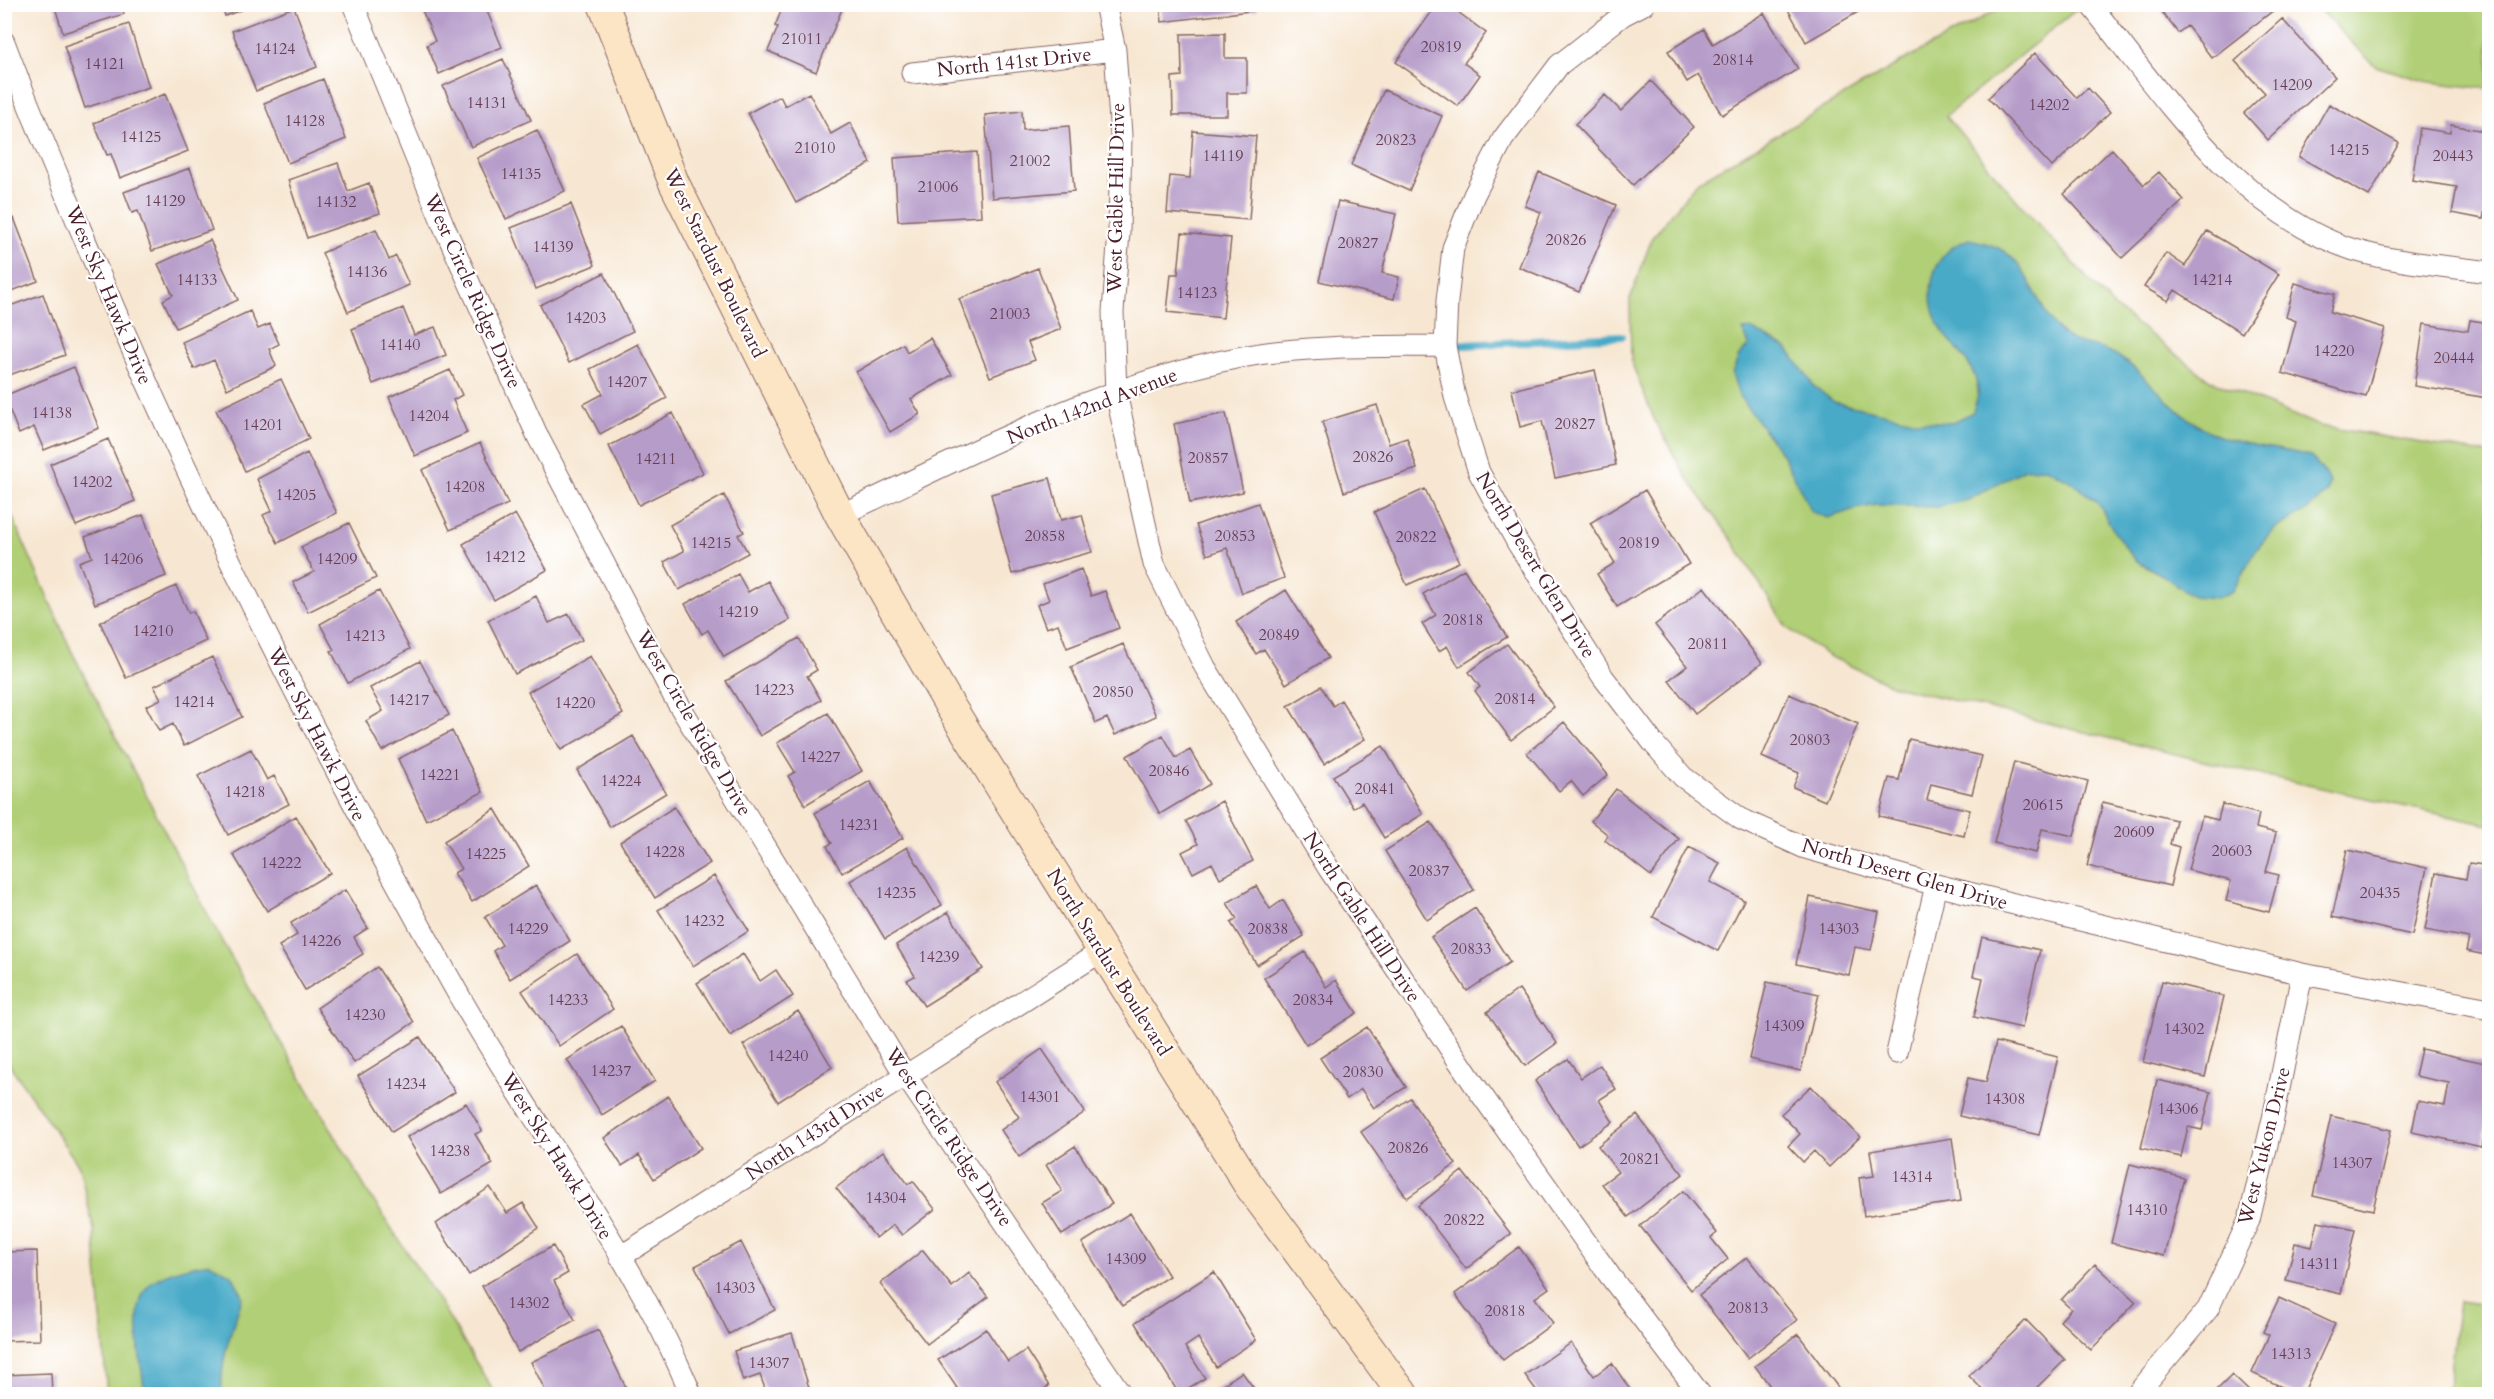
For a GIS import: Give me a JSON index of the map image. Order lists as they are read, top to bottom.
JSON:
{
  "streets": {
    "street": [
      "North 141st Drive",
      "West Gable Hill Drive",
      "West Stardust Boulevard",
      "West Circle Ridge Drive",
      "West Sky Hawk Drive",
      "North 142nd Avenue",
      "North Desert Glen Drive",
      "North Gable Hill Drive",
      "North Stardust Boulevard",
      "North 143rd Drive",
      "West Yukon Drive"
    ]
  },
  "crossings": [
    ["North 141st Drive", "West Gable Hill Drive"],
    ["West Gable Hill Drive", "North 142nd Avenue"],
    ["West Gable Hill Drive", "North Gable Hill Drive"],
    ["West Stardust Boulevard", "North 142nd Avenue"],
    ["West Stardust Boulevard", "North Stardust Boulevard"],
    ["West Circle Ridge Drive", "North 143rd Drive"],
    ["West Sky Hawk Drive", "North 143rd Drive"],
    ["North 142nd Avenue", "North Desert Glen Drive"],
    ["North 142nd Avenue", "North Gable Hill Drive"],
    ["North 142nd Avenue", "North Stardust Boulevard"],
    ["North Desert Glen Drive", "West Yukon Drive"],
    ["North Stardust Boulevard", "North 143rd Drive"]
  ],
  "house_numbers": [
    "21011",
    "20819",
    "14124",
    "20814",
    "14121",
    "14209",
    "14131",
    "14202",
    "14128",
    "14125",
    "20823",
    "21010",
    "14215",
    "14119",
    "20443",
    "21002",
    "14135",
    "21006",
    "14129",
    "14132",
    "20826",
    "20827",
    "14139",
    "14136",
    "14133",
    "14214",
    "14123",
    "21003",
    "14203",
    "14140",
    "14220",
    "20444",
    "14207",
    "14138",
    "14204",
    "20827",
    "14201",
    "20826",
    "20857",
    "14211",
    "14202",
    "14208",
    "14205",
    "20858",
    "20853",
    "20822",
    "14215",
    "20819",
    "14212",
    "14206",
    "14209",
    "14219",
    "20818",
    "14210",
    "20849",
    "14213",
    "20811",
    "14223",
    "20850",
    "20814",
    "14217",
    "14214",
    "14220",
    "20803",
    "14227",
    "20846",
    "14221",
    "14224",
    "20841",
    "14218",
    "20615",
    "14231",
    "20609",
    "20603",
    "14228",
    "14225",
    "14222",
    "20837",
    "14235",
    "20435",
    "14232",
    "14229",
    "20838",
    "14303",
    "14226",
    "20833",
    "14239",
    "14233",
    "20834",
    "14230",
    "14309",
    "14302",
    "14240",
    "14237",
    "20830",
    "14234",
    "14301",
    "14308",
    "14306",
    "20826",
    "14238",
    "20821",
    "14307",
    "14314",
    "14304",
    "14310",
    "20822",
    "14309",
    "14311",
    "14303",
    "14302",
    "20813",
    "20818",
    "14313",
    "14307"
  ]
}
